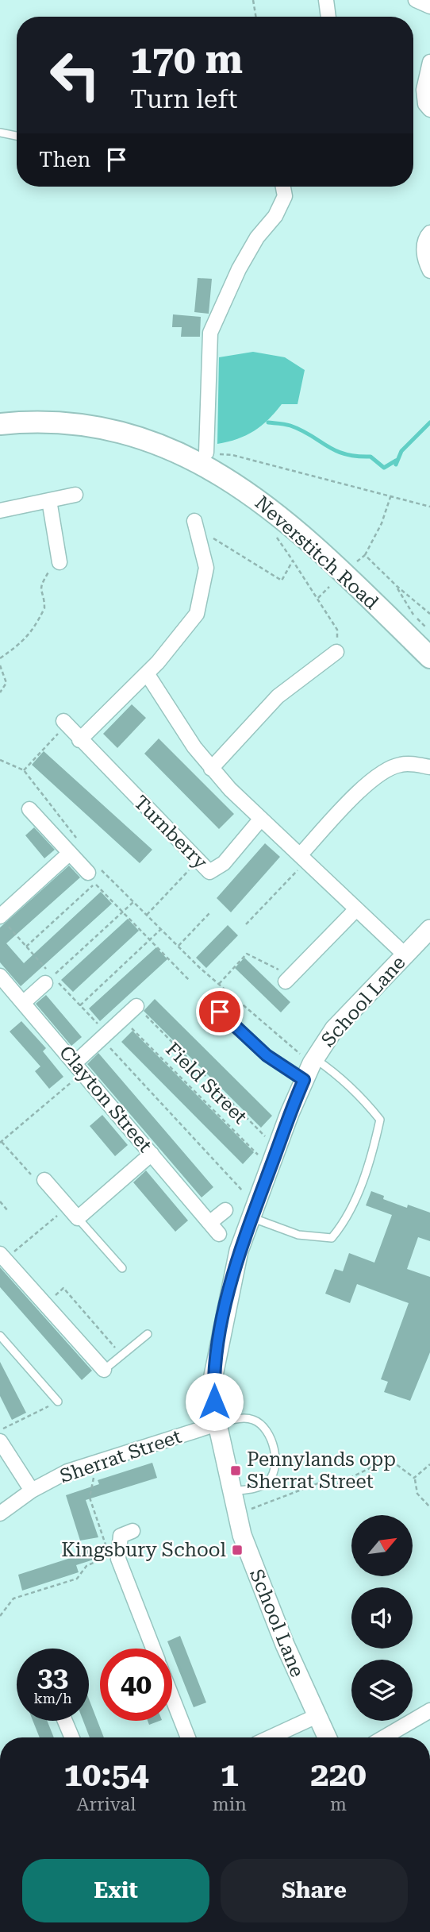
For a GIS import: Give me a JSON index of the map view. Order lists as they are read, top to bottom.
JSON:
{
  "streets": {
    "main road": ["Neverstitch Road"],
    "street": [
      "Turnberry",
      "School Lane",
      "Clayton Street",
      "Sherrat Street"
    ],
    "path": ["Field Street"]
  },
  "crossings": [
    ["School Lane", "Field Street"],
    ["School Lane", "Sherrat Street"]
  ],
  "places": {
    "transit": ["Pennylands opp Sherrat Street", "Kingsbury School"]
  },
  "north": "top right",
  "page": {
    "turn": ["170 m", "Turn left"],
    "then": "Then",
    "speed": "33 km/h",
    "limit": "40",
    "eta": [
      "10:54",
      "Arrival",
      "1",
      "min",
      "220",
      "m"
    ],
    "buttons": ["Exit", "Share"]
  }
}
